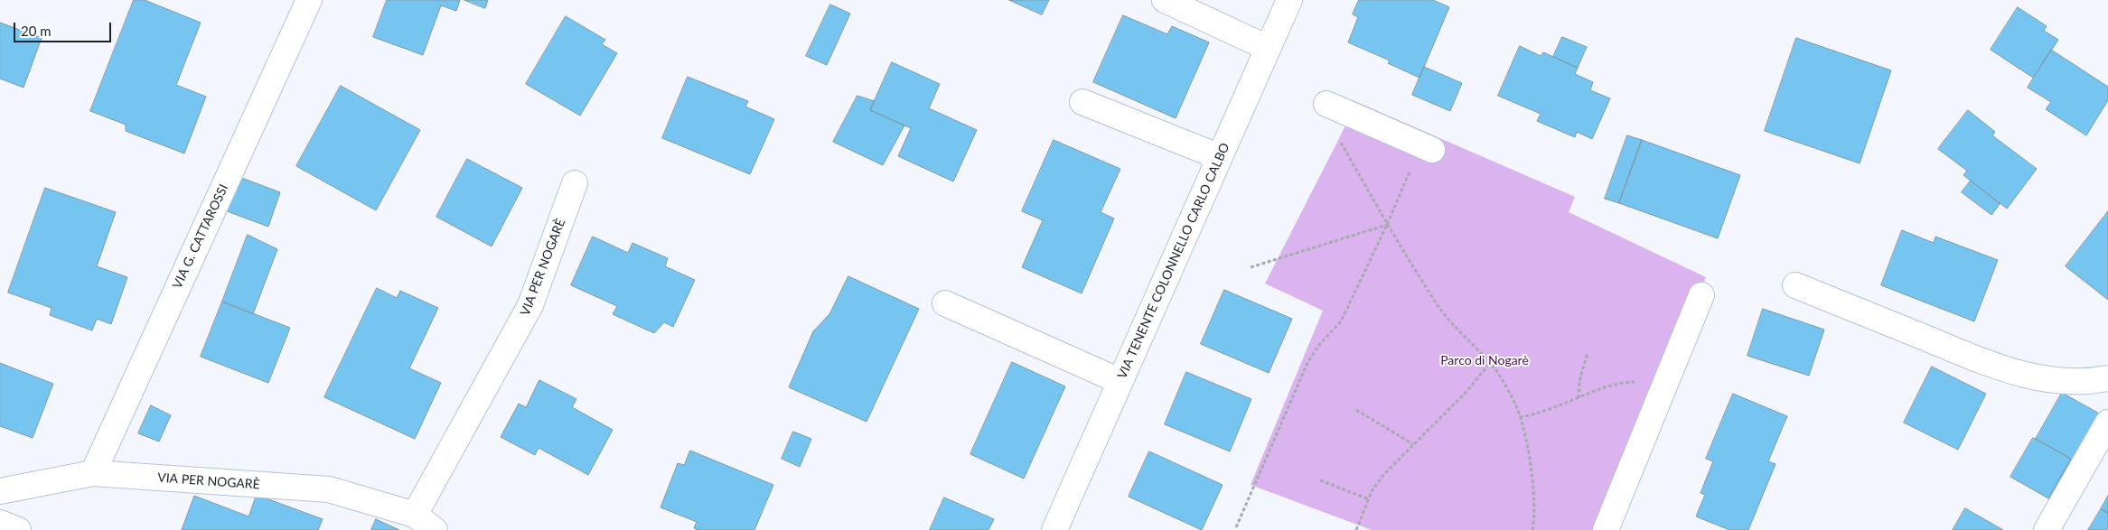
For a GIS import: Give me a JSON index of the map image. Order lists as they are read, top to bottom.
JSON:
{
  "streets": {
    "street": ["VIA G. CATTAROSSI", "VIA TENENTE COLONNELLO CARLO CALBO", "VIA PER NOGARÈ"]
  },
  "crossings": [
    ["VIA G. CATTAROSSI", "VIA PER NOGARÈ"]
  ],
  "parks": ["Parco di Nogarè"],
  "scale_bar": "20 m"
}
